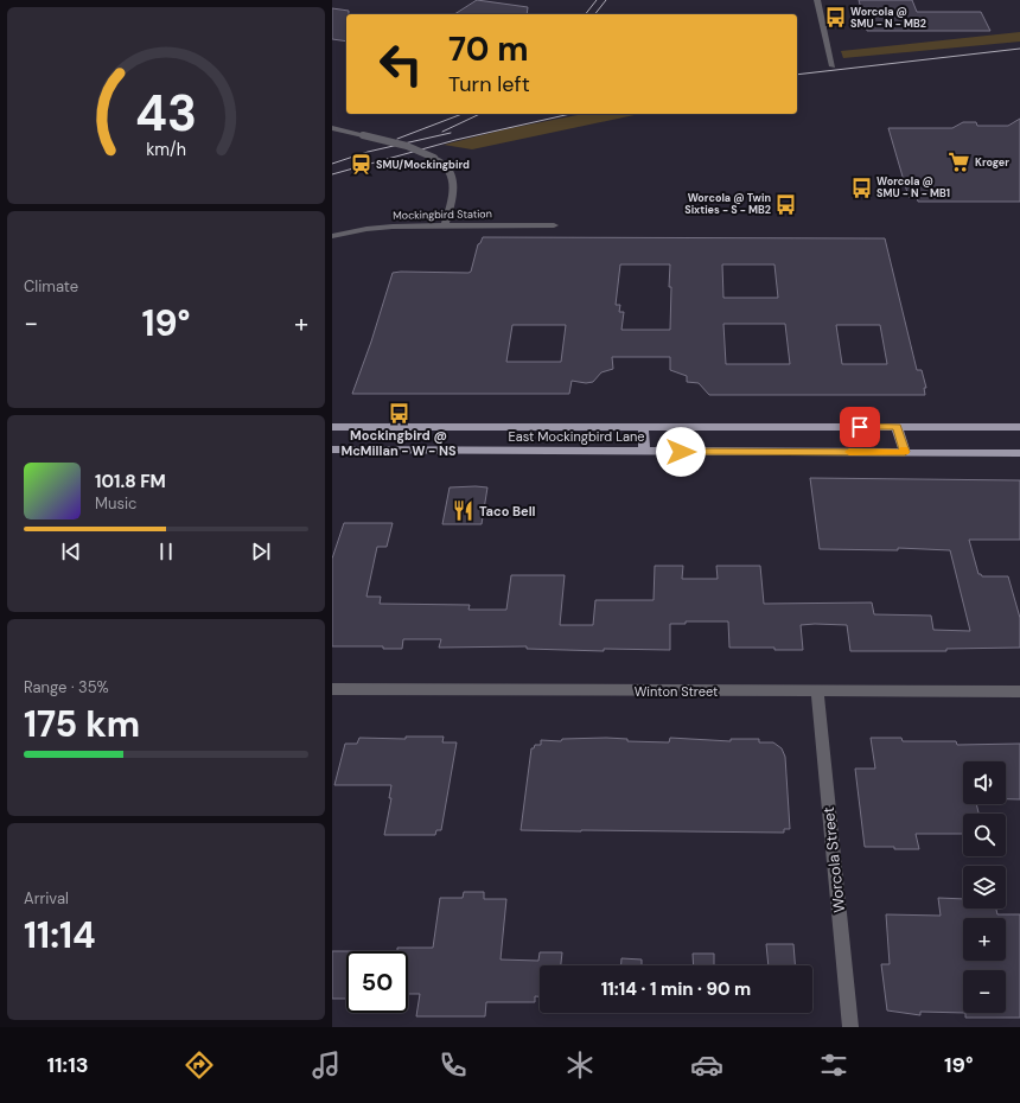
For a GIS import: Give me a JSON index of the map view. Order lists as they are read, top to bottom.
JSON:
{
  "streets": {
    "main road": ["East Mockingbird Lane"],
    "street": ["Mockingbird Station", "Winton Street", "Worcola Street"]
  },
  "crossings": [
    ["Winton Street", "Worcola Street"]
  ],
  "places": {
    "bus stop": [
      "Worcola @ SMU - N - MB2",
      "Worcola @ SMU - N - MB1",
      "Worcola @ Twin Sixties - S - MB2",
      "Mockingbird @ McMillan - W - NS"
    ],
    "supermarket": ["Kroger"],
    "station": ["SMU/Mockingbird"],
    "restaurant": ["Taco Bell"]
  },
  "page": {
    "turn": ["70 m", "Turn left"],
    "tile": [
      "Climate",
      ["Range · 35%", "175 km"],
      ["Arrival", "11:14"]
    ],
    "heat": ["−", "19°", "+"],
    "song": ["101.8 FM", "Music"],
    "map_buttons": ["+", "−"],
    "limit": "50",
    "trip": "11:14 · 1 min · 90 m",
    "tabs": ["11:13", "19°"],
    "gauge": ["43", "km/h"]
  }
}
